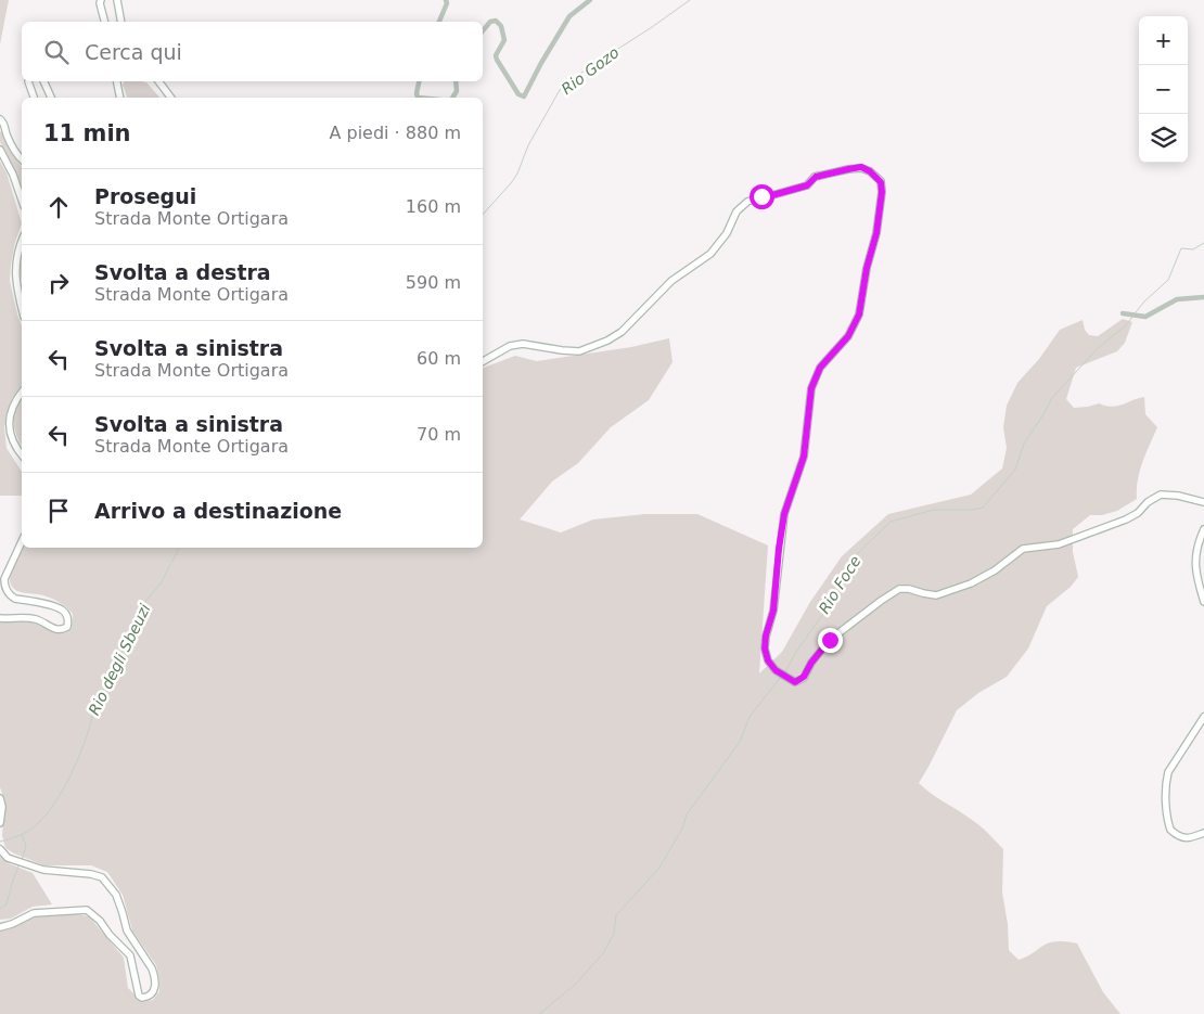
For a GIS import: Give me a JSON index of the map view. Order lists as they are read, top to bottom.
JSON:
{
  "water": ["Rio Gozo", "Rio Foce", "Rio degli Sbeuzi"],
  "page": {
    "map_buttons": ["+", "−"],
    "search": "Cerca qui",
    "heading": ["11 min", "A piedi · 880 m"],
    "list": [
      ["Prosegui", "Strada Monte Ortigara", "160 m"],
      ["Svolta a destra", "Strada Monte Ortigara", "590 m"],
      ["Svolta a sinistra", "Strada Monte Ortigara", "60 m"],
      ["Svolta a sinistra", "Strada Monte Ortigara", "70 m"],
      "Arrivo a destinazione"
    ]
  }
}
